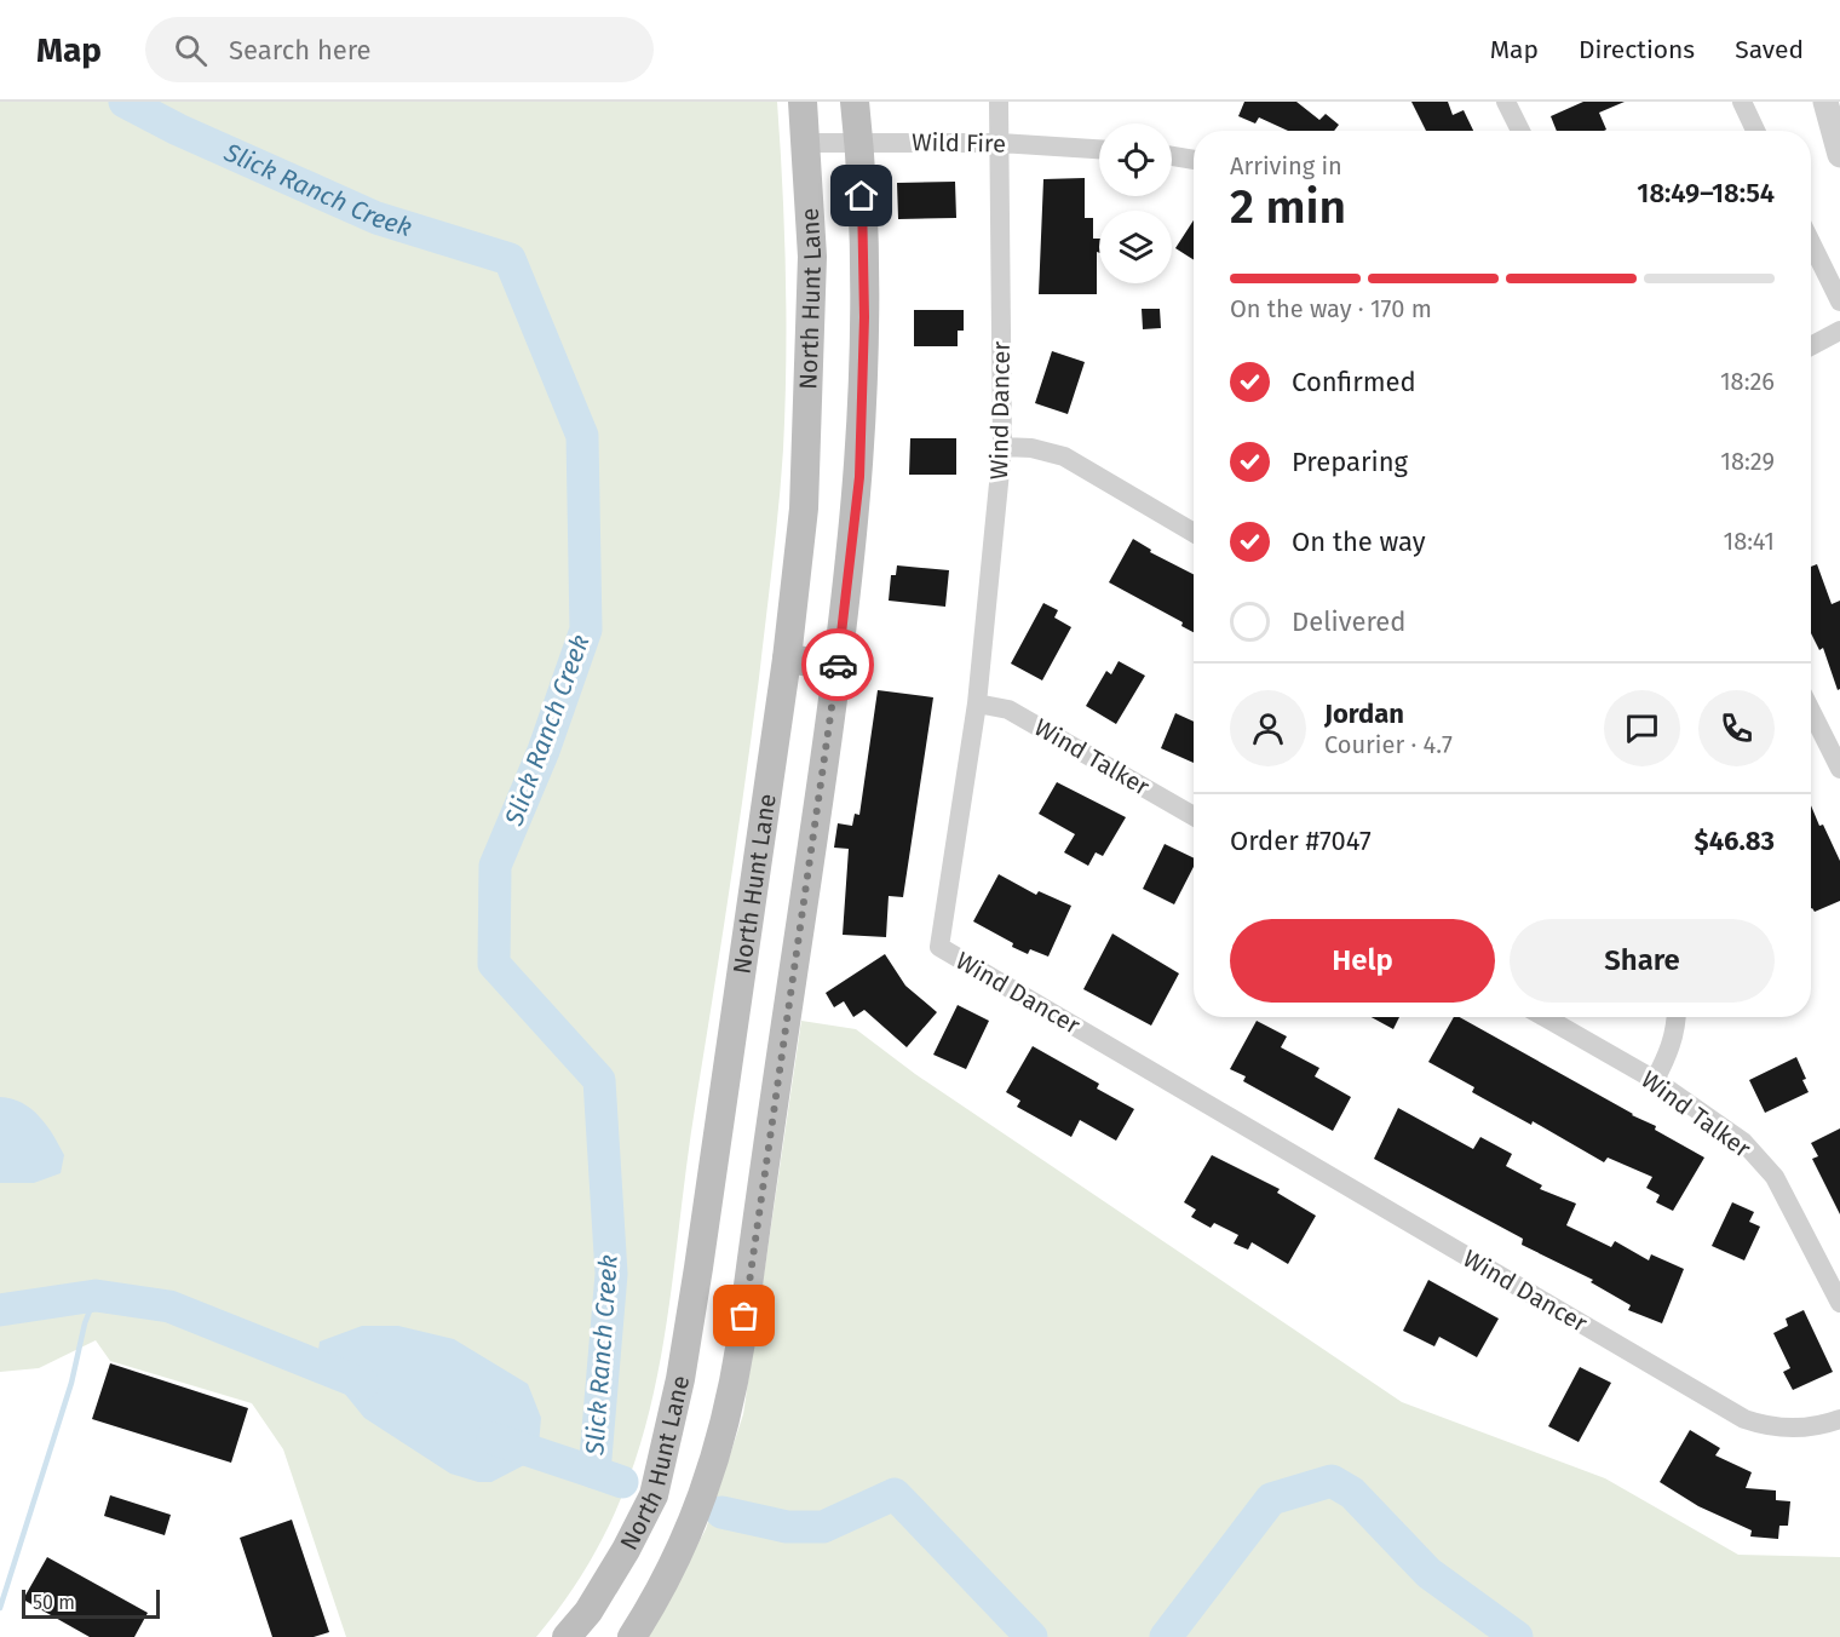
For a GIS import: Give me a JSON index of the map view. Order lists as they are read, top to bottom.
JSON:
{
  "streets": {
    "main road": ["North Hunt Lane"],
    "street": ["Wild Fire", "Wind Dancer", "Wind Talker"]
  },
  "crossings": [
    ["Wild Fire", "North Hunt Lane"],
    ["Wild Fire", "Wind Dancer"],
    ["Wind Dancer", "Wind Talker"]
  ],
  "water": ["Slick Ranch Creek"],
  "scale_bar": "50 m",
  "page": {
    "header": "Map",
    "search": "Search here",
    "nav": ["Map", "Directions", "Saved"],
    "heading": ["2 min", "Arriving in", "18:49–18:54"],
    "panel": [
      "Jordan",
      "Courier · 4.7",
      "Order #7047",
      "$46.83"
    ],
    "bar": "On the way · 170 m",
    "list": [
      ["Confirmed", "18:26"],
      ["Preparing", "18:29"],
      ["On the way", "18:41"],
      "Delivered"
    ],
    "buttons": ["Help", "Share"],
    "scale": "50 m"
  }
}
